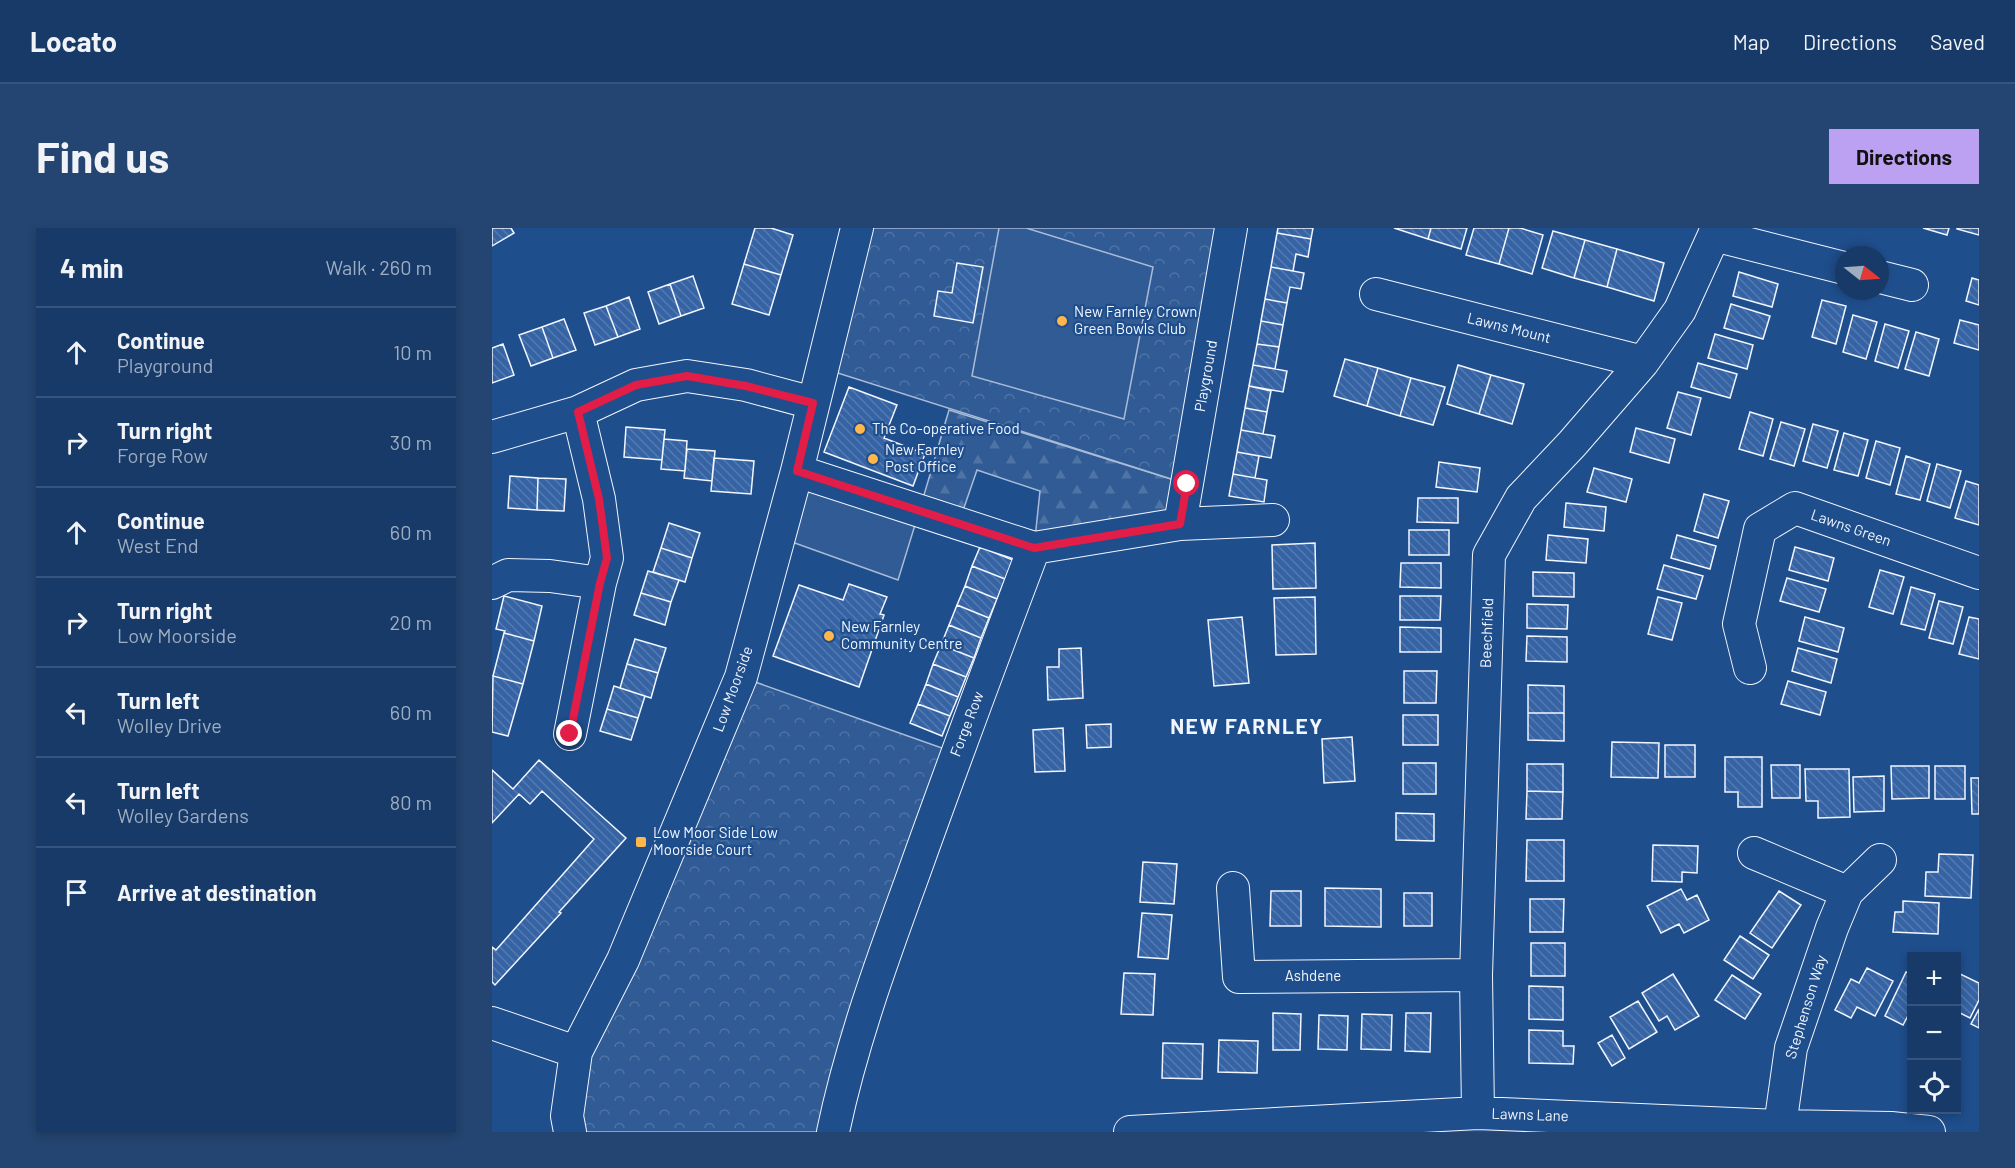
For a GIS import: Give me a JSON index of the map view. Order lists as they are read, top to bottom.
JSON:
{
  "streets": {
    "street": [
      "Lawns Mount",
      "Playground",
      "Lawns Green",
      "Beechfield",
      "Low Moorside",
      "Forge Row",
      "Ashdene",
      "Stephenson Way",
      "Lawns Lane"
    ]
  },
  "crossings": [
    ["Lawns Mount", "Beechfield"],
    ["Beechfield", "Ashdene"],
    ["Beechfield", "Lawns Lane"],
    ["Stephenson Way", "Lawns Lane"]
  ],
  "districts": ["NEW FARNLEY"],
  "places": {
    "other": [
      "New Farnley Crown Green Bowls Club",
      "The Co-operative Food",
      "New Farnley Post Office",
      "New Farnley Community Centre"
    ],
    "transit": ["Low Moor Side Low Moorside Court"]
  },
  "north": "right",
  "page": {
    "header": "Locato",
    "nav": ["Map", "Directions", "Saved"],
    "buttons": "Directions",
    "title": "Find us",
    "heading": ["4 min", "Walk · 260 m"],
    "list": [
      ["Continue", "Playground", "10 m"],
      ["Turn right", "Forge Row", "30 m"],
      ["Continue", "West End", "60 m"],
      ["Turn right", "Low Moorside", "20 m"],
      ["Turn left", "Wolley Drive", "60 m"],
      ["Turn left", "Wolley Gardens", "80 m"],
      "Arrive at destination"
    ],
    "map_buttons": ["+", "−"]
  }
}
